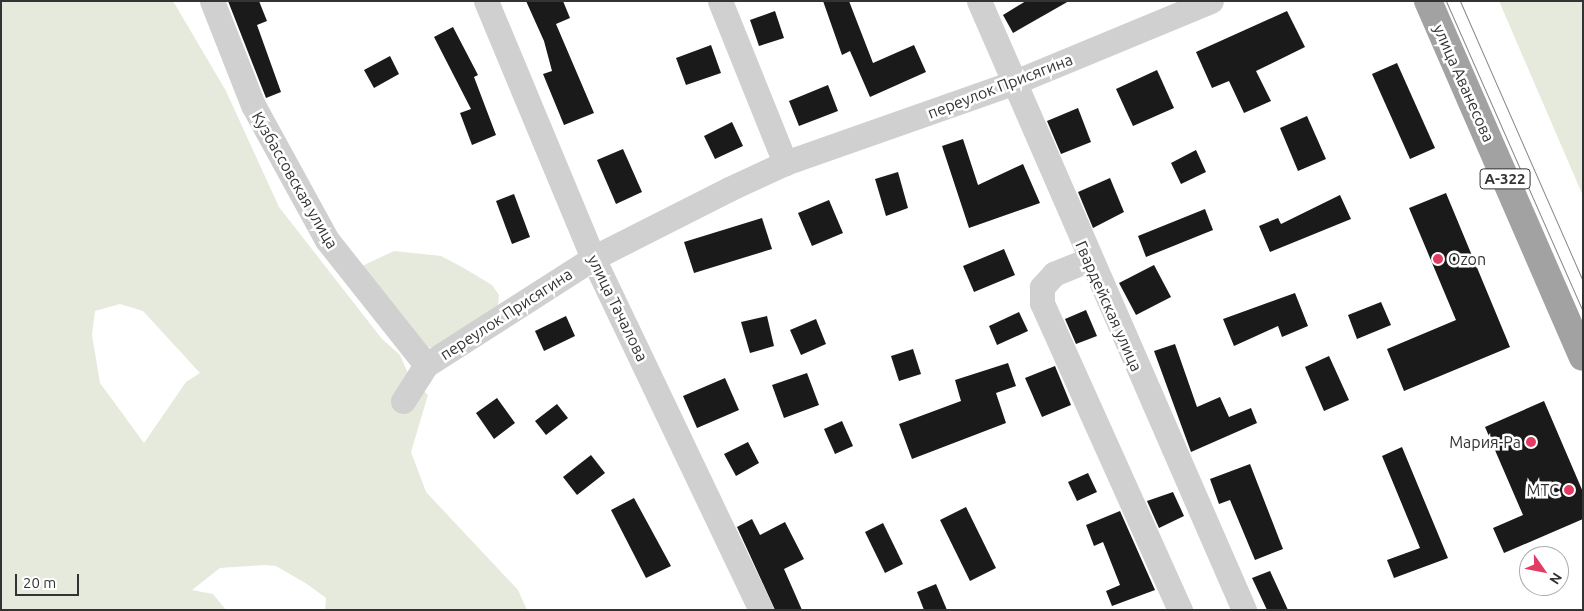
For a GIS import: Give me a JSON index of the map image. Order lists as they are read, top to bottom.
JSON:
{
  "streets": {
    "highway": ["улица Аванесова", "А-322"],
    "street": [
      "переулок Присягина",
      "Кузбассовская улица",
      "Гвардейская улица",
      "улица Тачалова"
    ]
  },
  "crossings": [
    ["переулок Присягина", "Кузбассовская улица"],
    ["переулок Присягина", "Гвардейская улица"],
    ["переулок Присягина", "улица Тачалова"]
  ],
  "places": ["Ozon", "Мария-Ра", "МТС"],
  "scale_bar": "20 m",
  "north": "bottom right"
}
